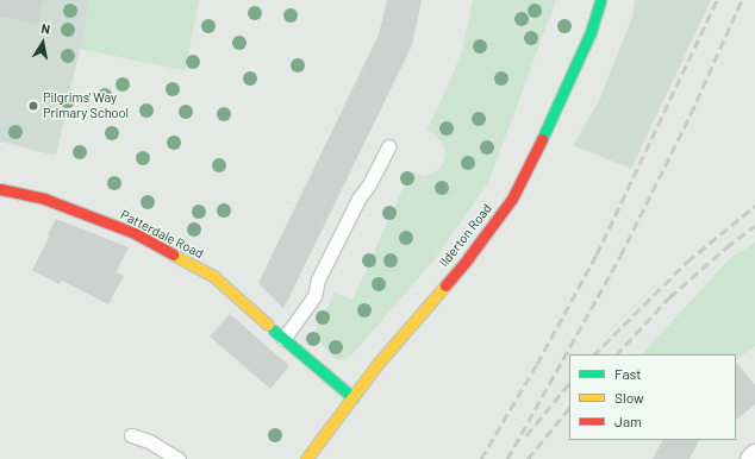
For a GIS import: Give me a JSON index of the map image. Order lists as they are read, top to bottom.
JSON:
{
  "streets": {
    "street": ["Patterdale Road", "Ilderton Road"]
  },
  "crossings": [
    ["Patterdale Road", "Ilderton Road"]
  ],
  "places": ["Pilgrims' Way Primary School"],
  "legend": ["Fast", "Slow", "Jam"],
  "north": "top"
}
